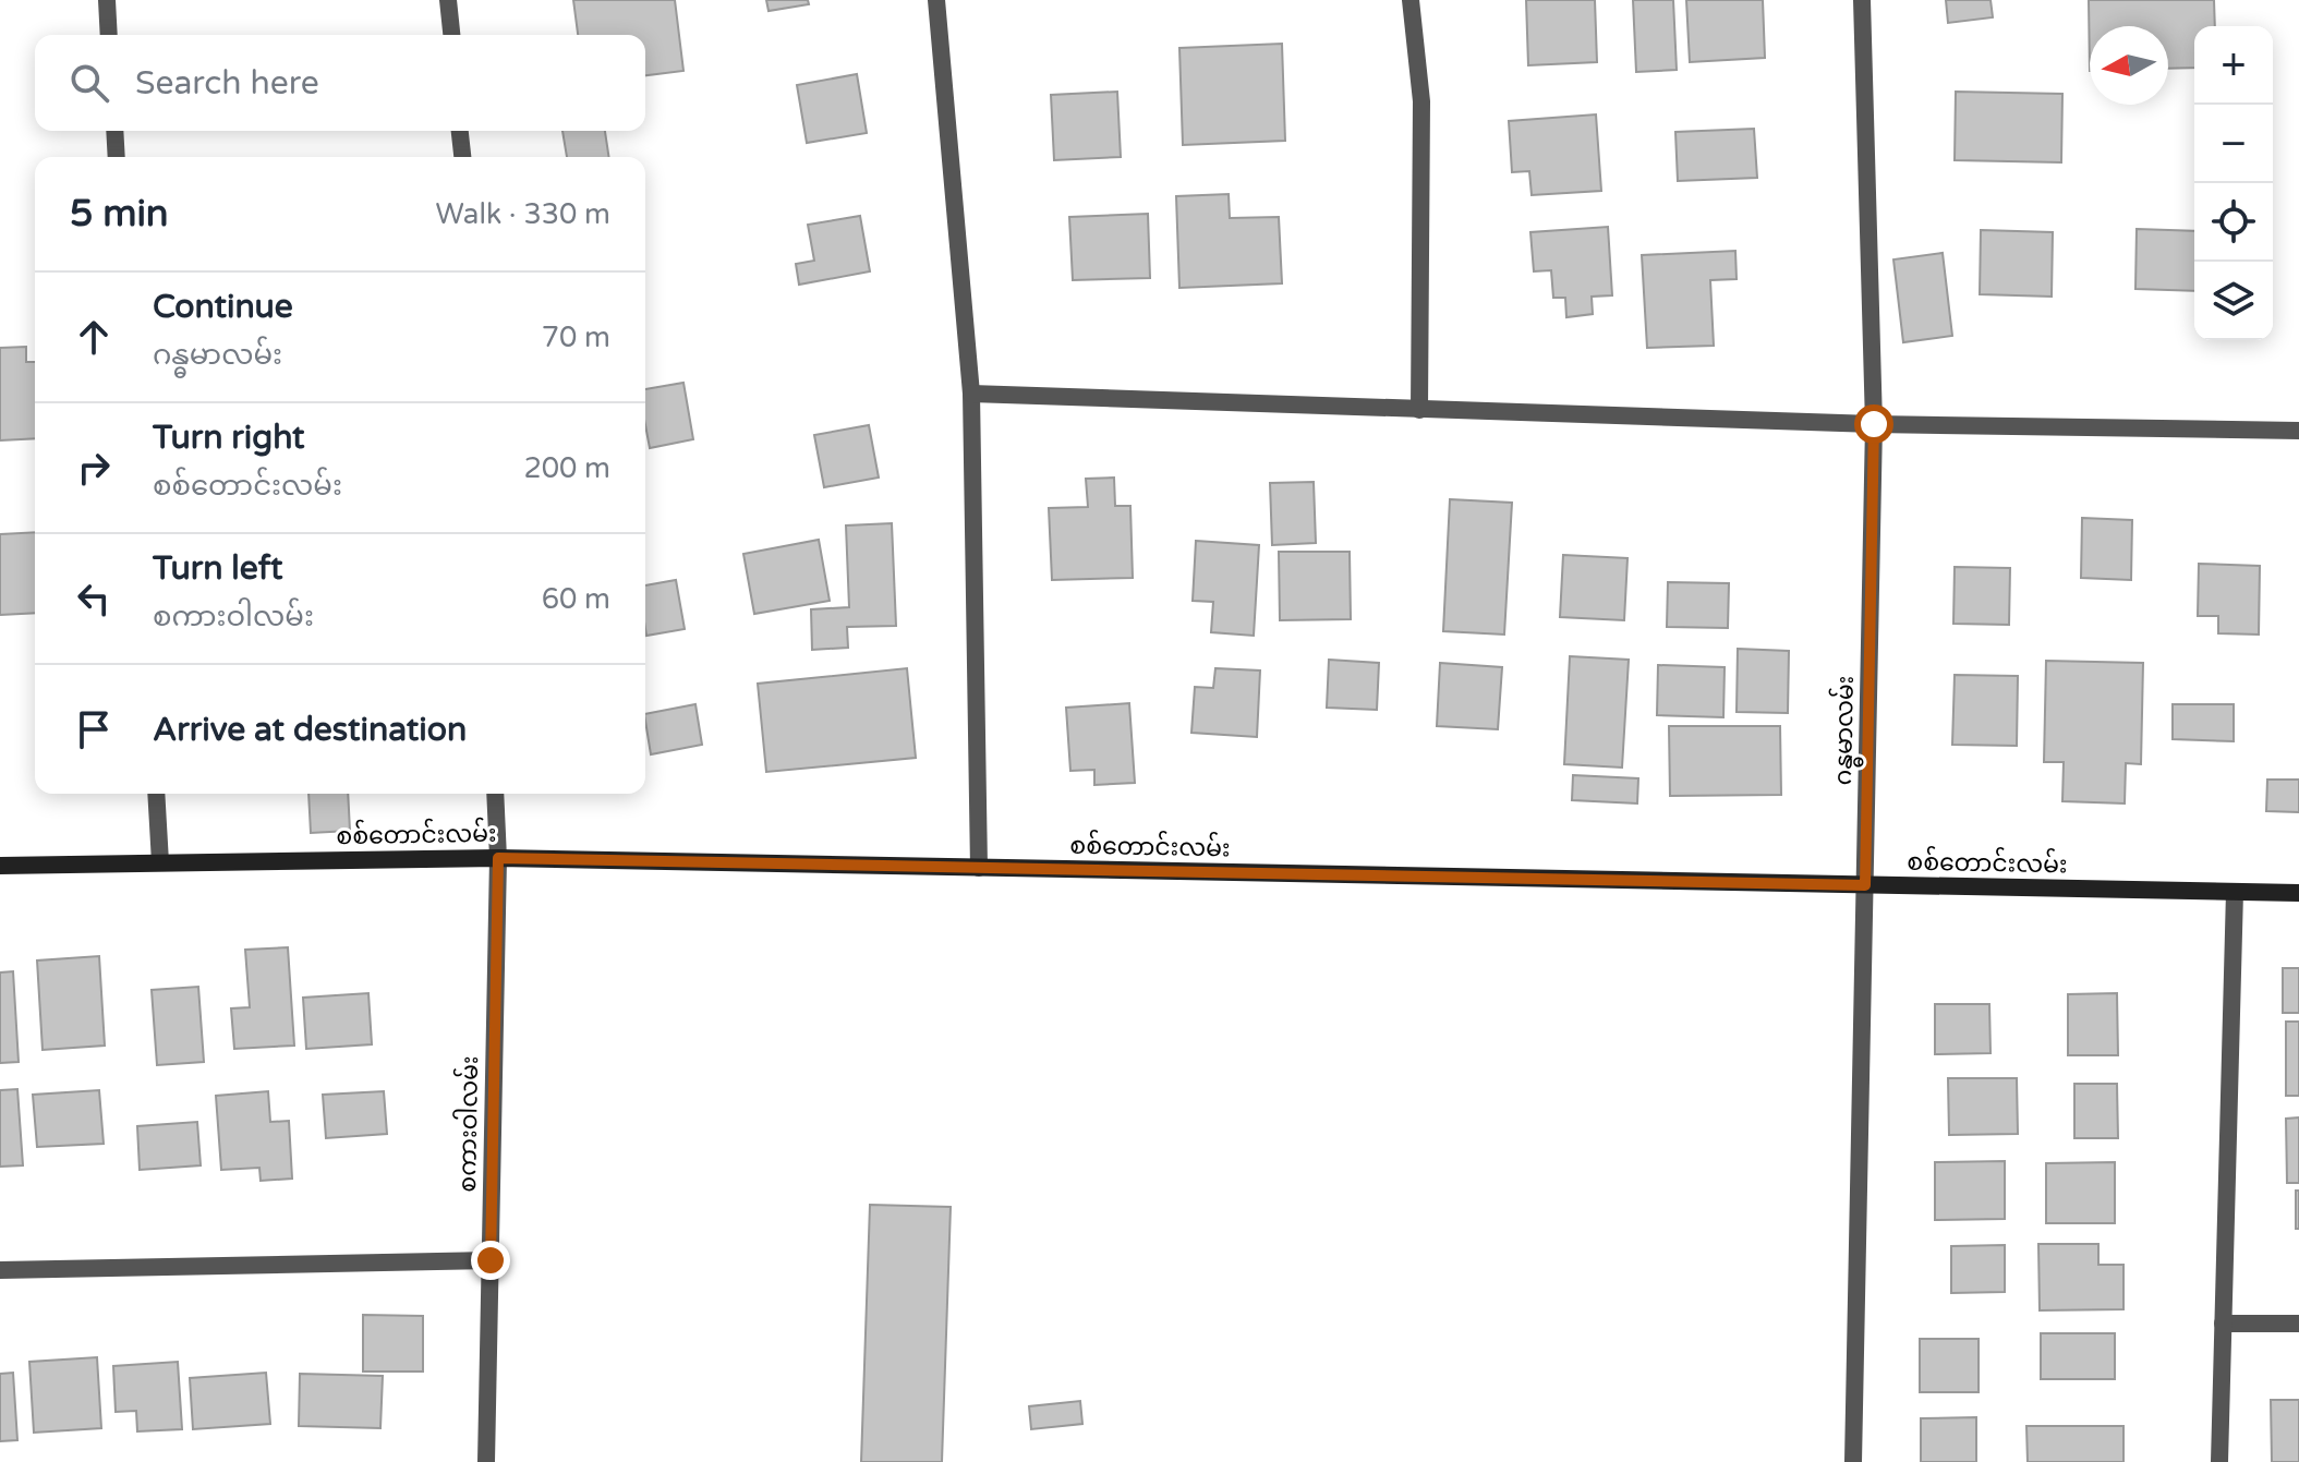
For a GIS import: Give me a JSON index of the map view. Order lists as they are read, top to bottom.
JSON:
{
  "streets": {
    "street": ["ဂန္ဓမာလမ်း", "စစ်တောင်းလမ်း", "စကားဝါလမ်း"]
  },
  "crossings": [
    ["ဂန္ဓမာလမ်း", "စစ်တောင်းလမ်း"],
    ["စစ်တောင်းလမ်း", "စကားဝါလမ်း"]
  ],
  "north": "left",
  "page": {
    "map_buttons": ["+", "−"],
    "search": "Search here",
    "heading": ["5 min", "Walk · 330 m"],
    "list": [
      ["Continue", "ဂန္ဓမာလမ်း", "70 m"],
      ["Turn right", "စစ်တောင်းလမ်း", "200 m"],
      ["Turn left", "စကားဝါလမ်း", "60 m"],
      "Arrive at destination"
    ]
  }
}
